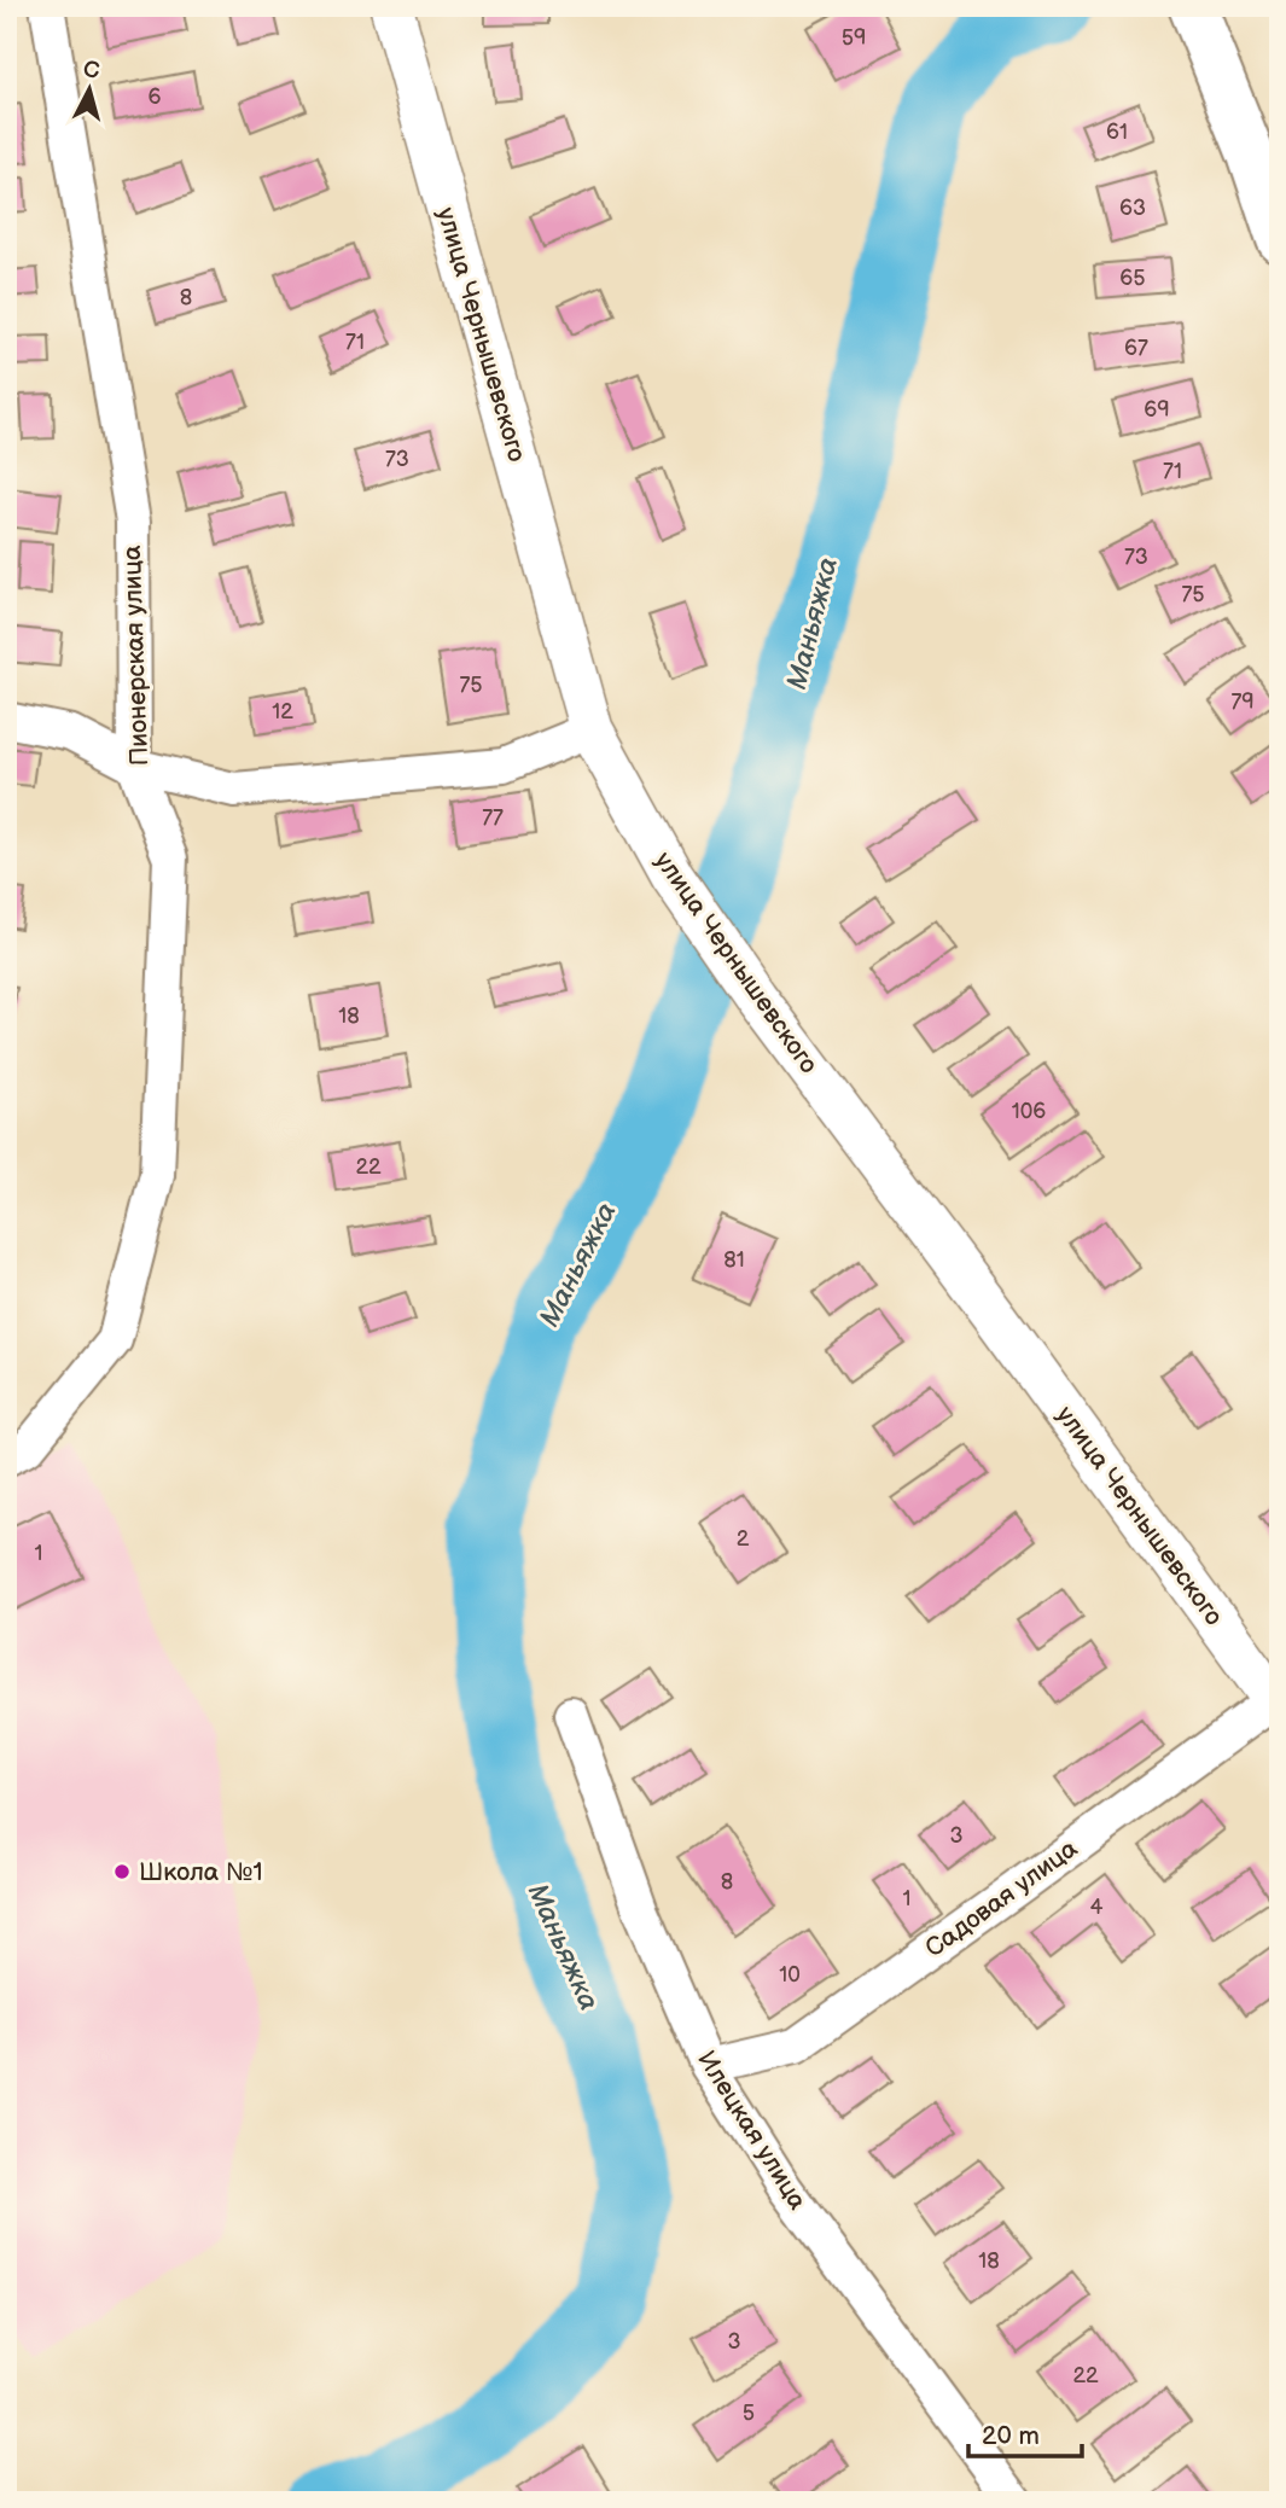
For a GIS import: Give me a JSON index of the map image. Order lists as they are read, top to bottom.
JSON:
{
  "streets": {
    "street": [
      "улица Чернышевского",
      "Пионерская улица",
      "Садовая улица",
      "Илецкая улица"
    ]
  },
  "crossings": [
    ["улица Чернышевского", "Садовая улица"],
    ["Садовая улица", "Илецкая улица"]
  ],
  "water": ["Маньяжка"],
  "places": ["Школа №1"],
  "house_numbers": [
    "59",
    "6",
    "61",
    "63",
    "65",
    "8",
    "71",
    "67",
    "69",
    "73",
    "71",
    "73",
    "75",
    "75",
    "79",
    "12",
    "77",
    "18",
    "106",
    "22",
    "81",
    "2",
    "1",
    "3",
    "8",
    "1",
    "4",
    "10",
    "18",
    "3",
    "22",
    "5"
  ],
  "scale_bar": "20 m",
  "north": "top"
}
